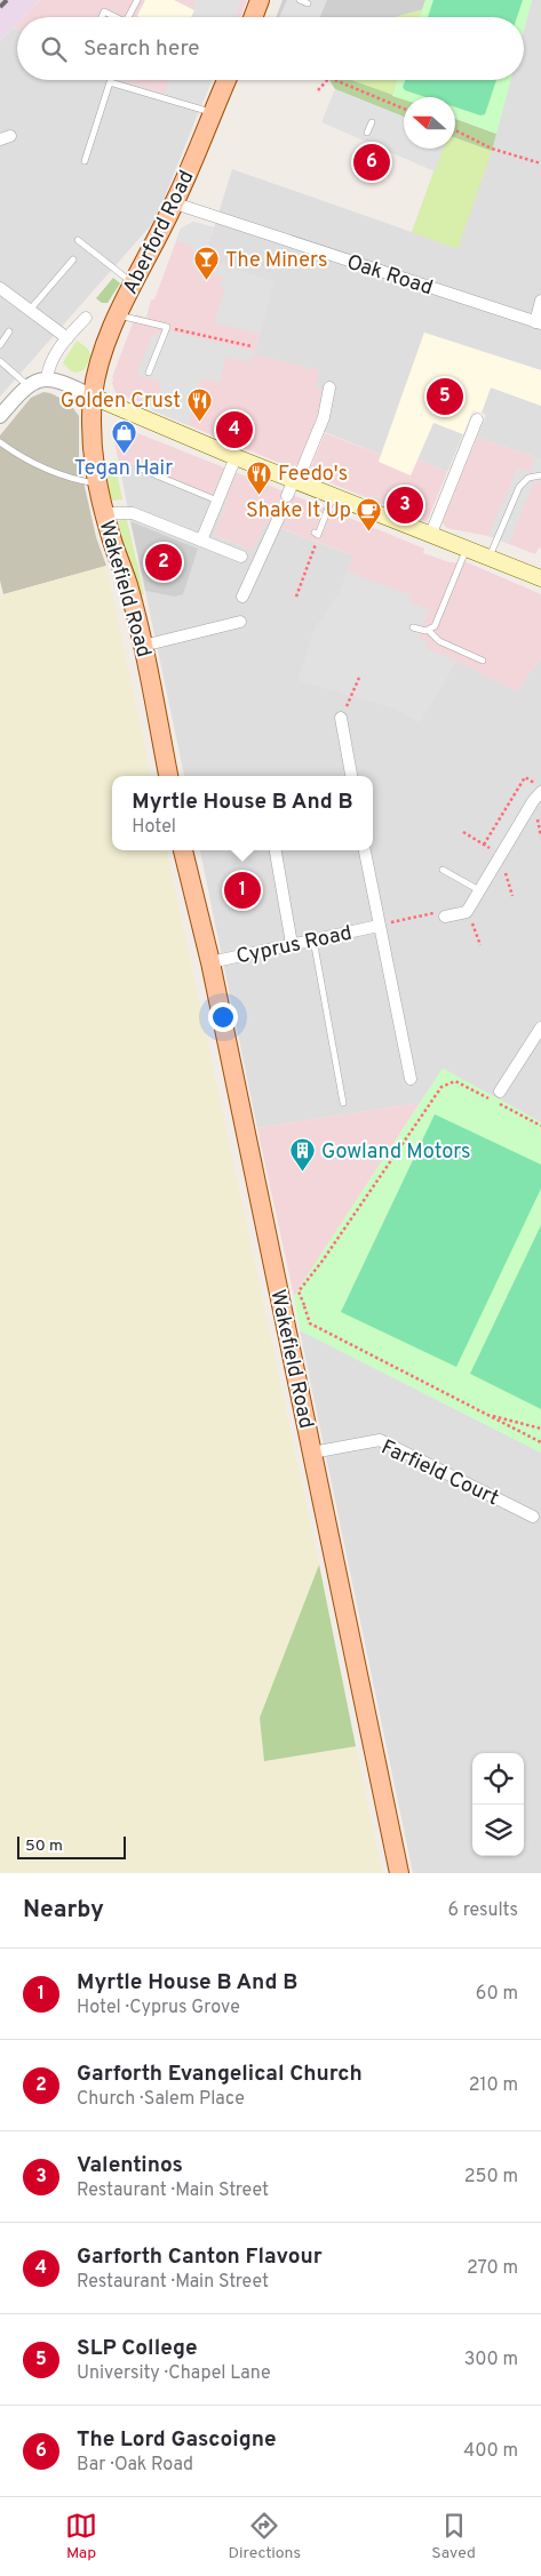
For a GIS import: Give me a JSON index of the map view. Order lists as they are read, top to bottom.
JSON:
{
  "streets": {
    "main road": ["Aberford Road", "Wakefield Road"],
    "street": ["Oak Road", "Cyprus Road", "Farfield Court"]
  },
  "crossings": [
    ["Aberford Road", "Oak Road"],
    ["Aberford Road", "Wakefield Road"],
    ["Wakefield Road", "Cyprus Road"],
    ["Wakefield Road", "Farfield Court"]
  ],
  "places": {
    "bar": ["The Miners"],
    "restaurant": ["Golden Crust", "Feedo's"],
    "shop": ["Tegan Hair"],
    "cafe": ["Shake It Up"],
    "building": ["Gowland Motors"]
  },
  "scale_bar": "50 m",
  "north": "left",
  "page": {
    "search": "Search here",
    "pins": [
      "6",
      "5",
      "4",
      "3",
      "2",
      "1"
    ],
    "popup": ["Myrtle House B And B", "Hotel"],
    "scale": "50 m",
    "heading": ["Nearby", "6 results"],
    "list": [
      {
        "mark": "1",
        "name": "Myrtle House B And B",
        "note": "Hotel · Cyprus Grove",
        "value": "60 m"
      },
      {
        "mark": "2",
        "name": "Garforth Evangelical Church",
        "note": "Church · Salem Place",
        "value": "210 m"
      },
      {
        "mark": "3",
        "name": "Valentinos",
        "note": "Restaurant · Main Street",
        "value": "250 m"
      },
      {
        "mark": "4",
        "name": "Garforth Canton Flavour",
        "note": "Restaurant · Main Street",
        "value": "270 m"
      },
      {
        "mark": "5",
        "name": "SLP College",
        "note": "University · Chapel Lane",
        "value": "300 m"
      },
      {
        "mark": "6",
        "name": "The Lord Gascoigne",
        "note": "Bar · Oak Road",
        "value": "400 m"
      }
    ],
    "nav": ["Map", "Directions", "Saved"]
  }
}
